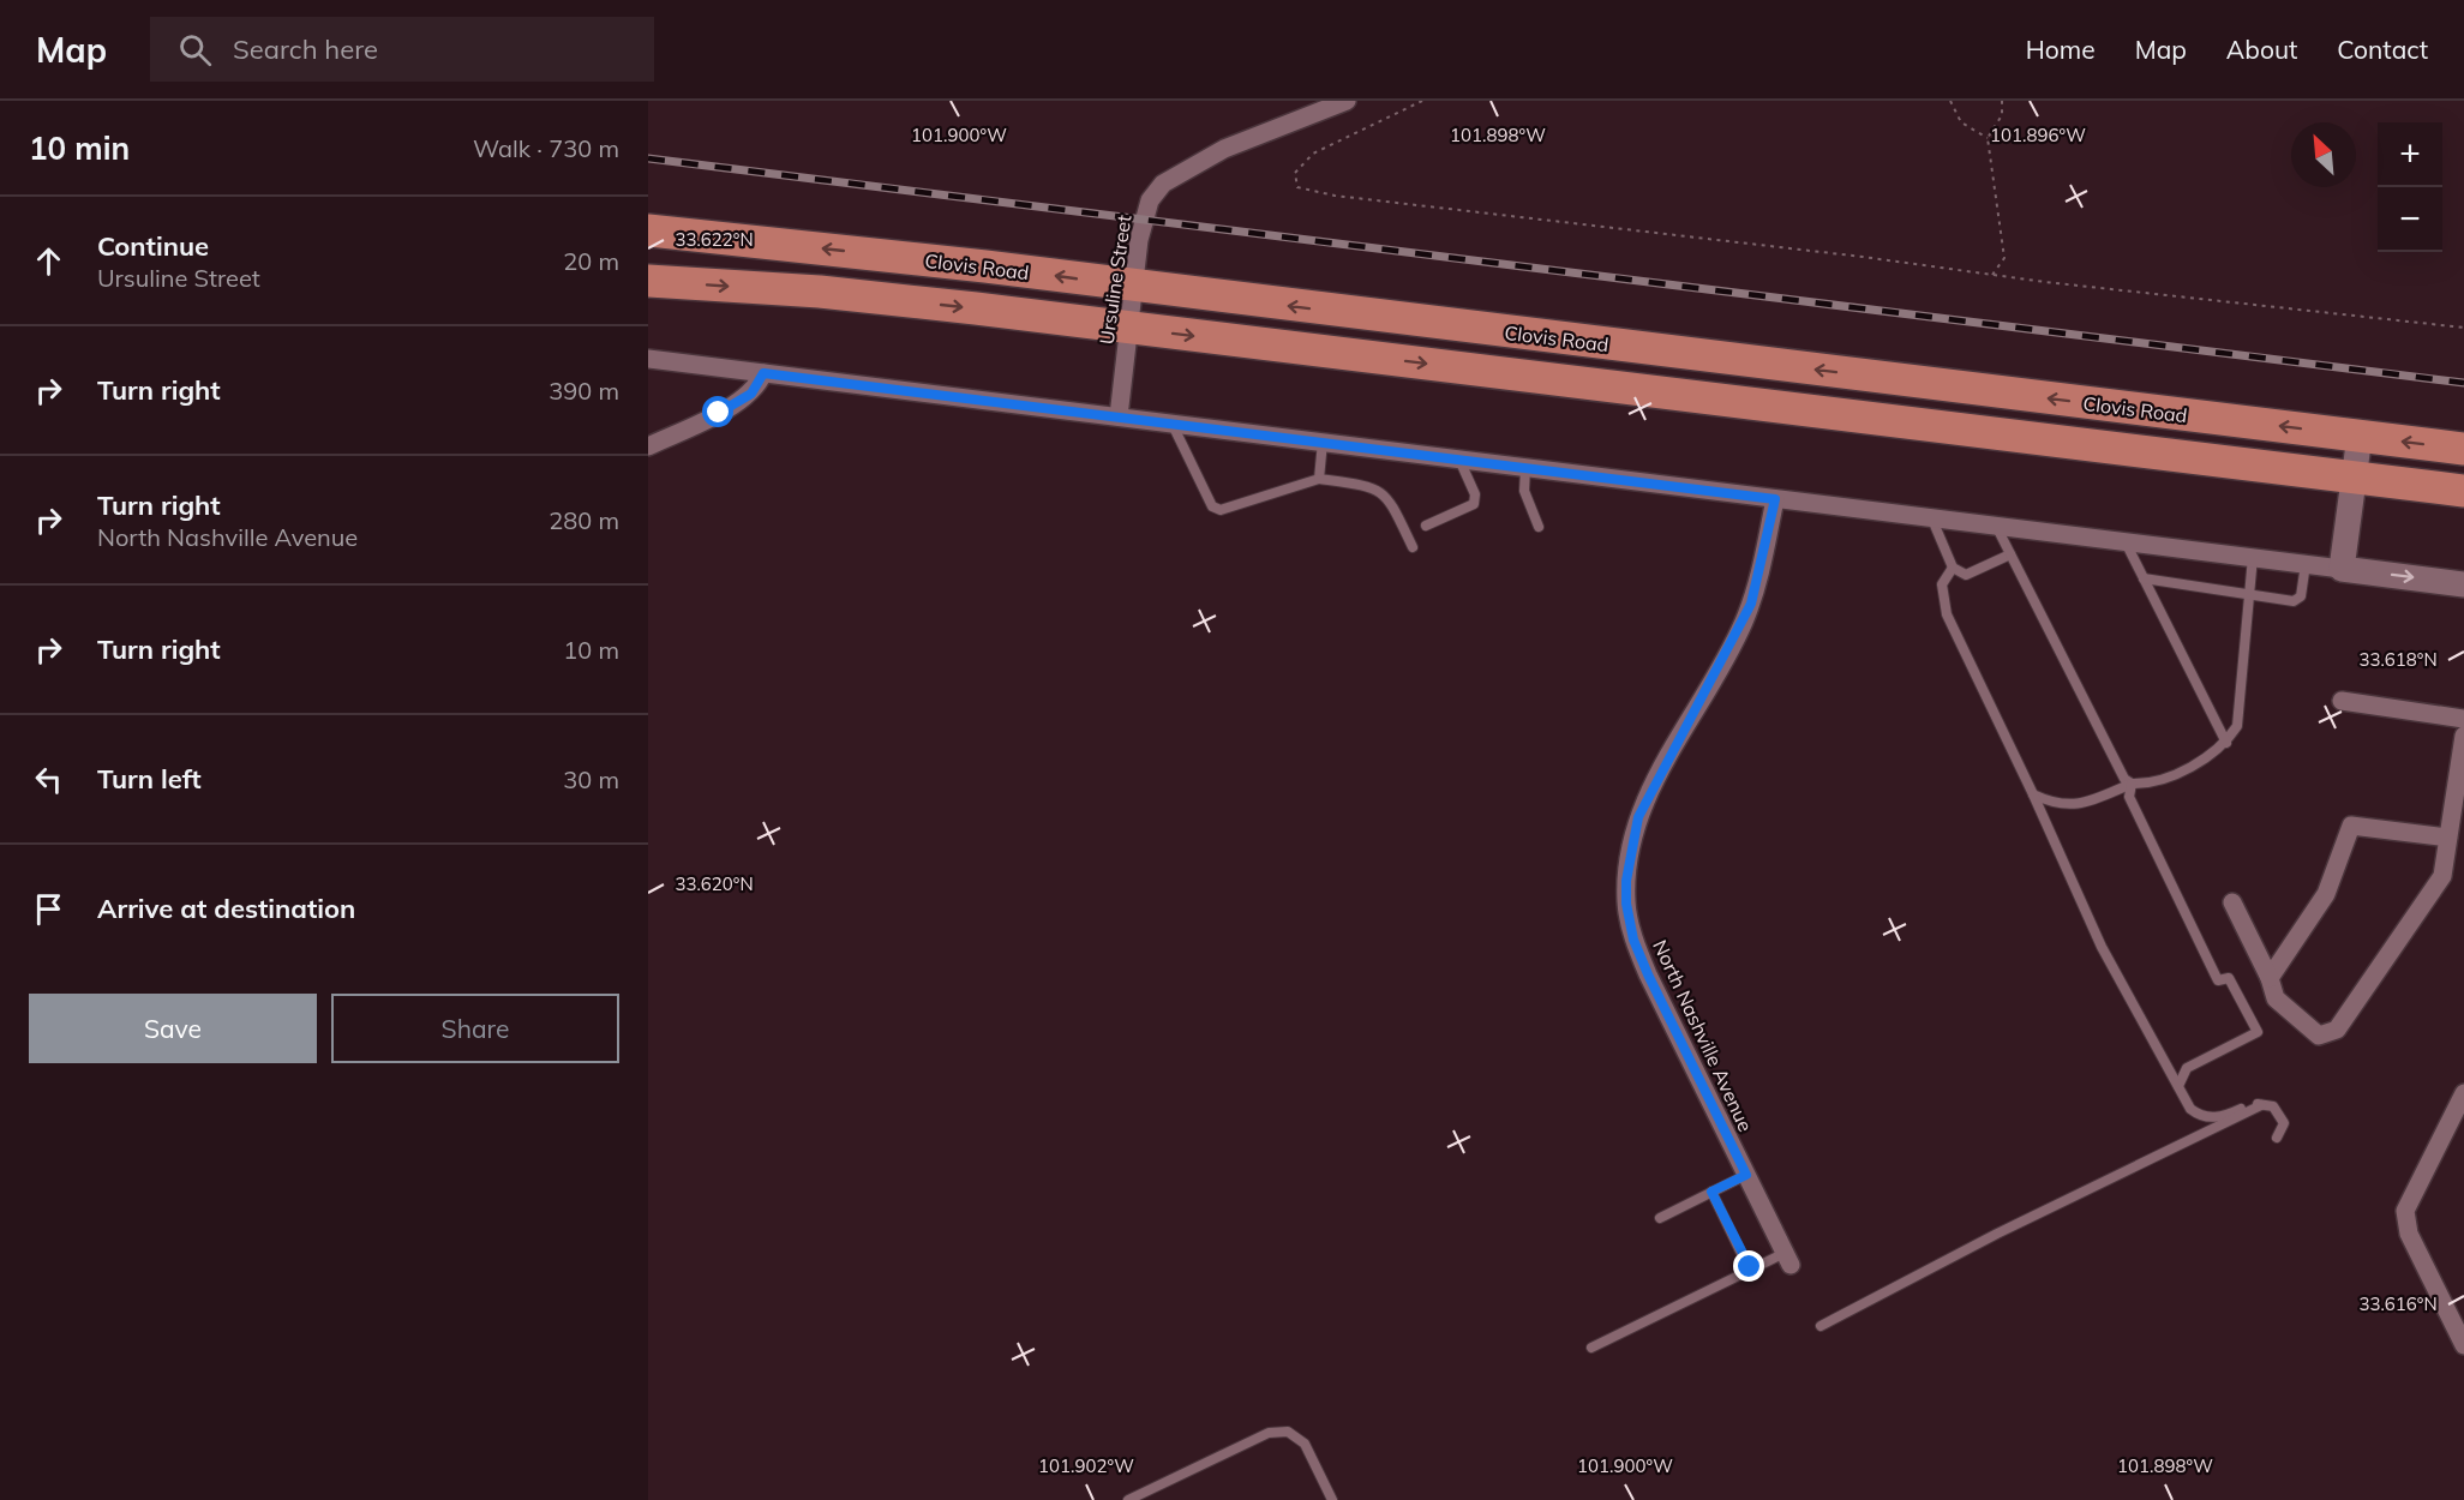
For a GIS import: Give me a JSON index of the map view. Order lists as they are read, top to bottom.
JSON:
{
  "streets": {
    "highway": ["Clovis Road"],
    "street": ["Ursuline Street", "North Nashville Avenue"]
  },
  "crossings": [
    ["Clovis Road", "Ursuline Street"]
  ],
  "north": "top left",
  "page": {
    "header": "Map",
    "search": "Search here",
    "nav": [
      "Home",
      "Map",
      "About",
      "Contact"
    ],
    "heading": ["10 min", "Walk · 730 m"],
    "map_buttons": ["+", "−"],
    "list": [
      ["Continue", "Ursuline Street", "20 m"],
      ["Turn right", "390 m"],
      ["Turn right", "North Nashville Avenue", "280 m"],
      ["Turn right", "10 m"],
      ["Turn left", "30 m"],
      "Arrive at destination"
    ],
    "buttons": ["Save", "Share"]
  },
  "coordinates": [
    "101.900°W",
    "101.898°W",
    "101.896°W",
    "33.622°N",
    "33.618°N",
    "33.620°N",
    "33.616°N",
    "101.902°W"
  ]
}
